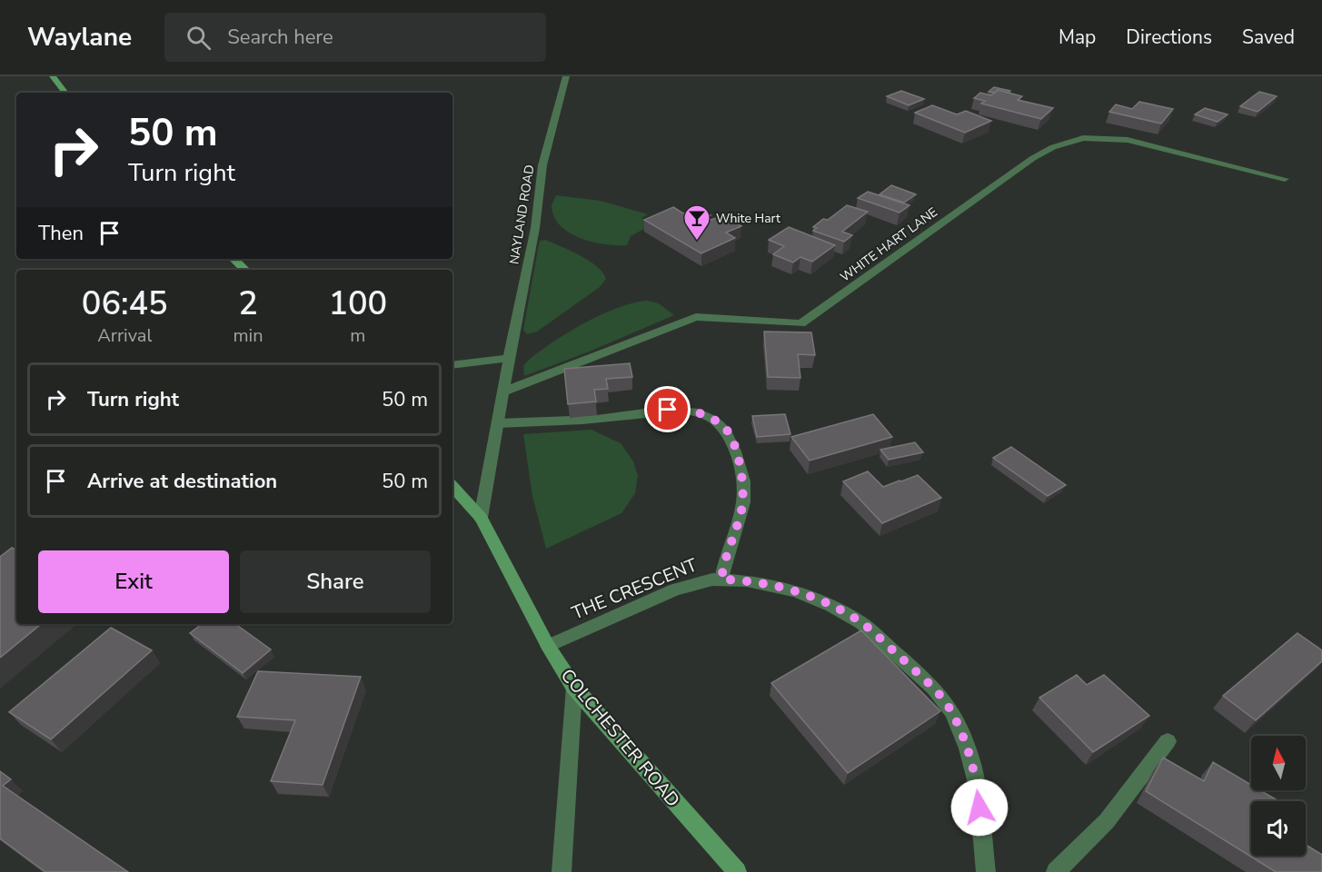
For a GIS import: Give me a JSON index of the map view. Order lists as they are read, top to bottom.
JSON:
{
  "streets": {
    "main road": ["COLCHESTER ROAD"],
    "street": ["NAYLAND ROAD", "WHITE HART LANE", "THE CRESCENT"]
  },
  "crossings": [
    ["NAYLAND ROAD", "WHITE HART LANE"],
    ["NAYLAND ROAD", "COLCHESTER ROAD"],
    ["THE CRESCENT", "COLCHESTER ROAD"]
  ],
  "places": {
    "bar": ["White Hart"]
  },
  "north": "top",
  "page": {
    "header": "Waylane",
    "search": "Search here",
    "nav": ["Map", "Directions", "Saved"],
    "turn": ["50 m", "Turn right"],
    "then": "Then",
    "eta": [
      "06:45",
      "Arrival",
      "2",
      "min",
      "100",
      "m"
    ],
    "list": [
      {
        "name": "Turn right",
        "value": "50 m"
      },
      {
        "name": "Arrive at destination",
        "value": "50 m"
      }
    ],
    "buttons": ["Exit", "Share"]
  }
}
